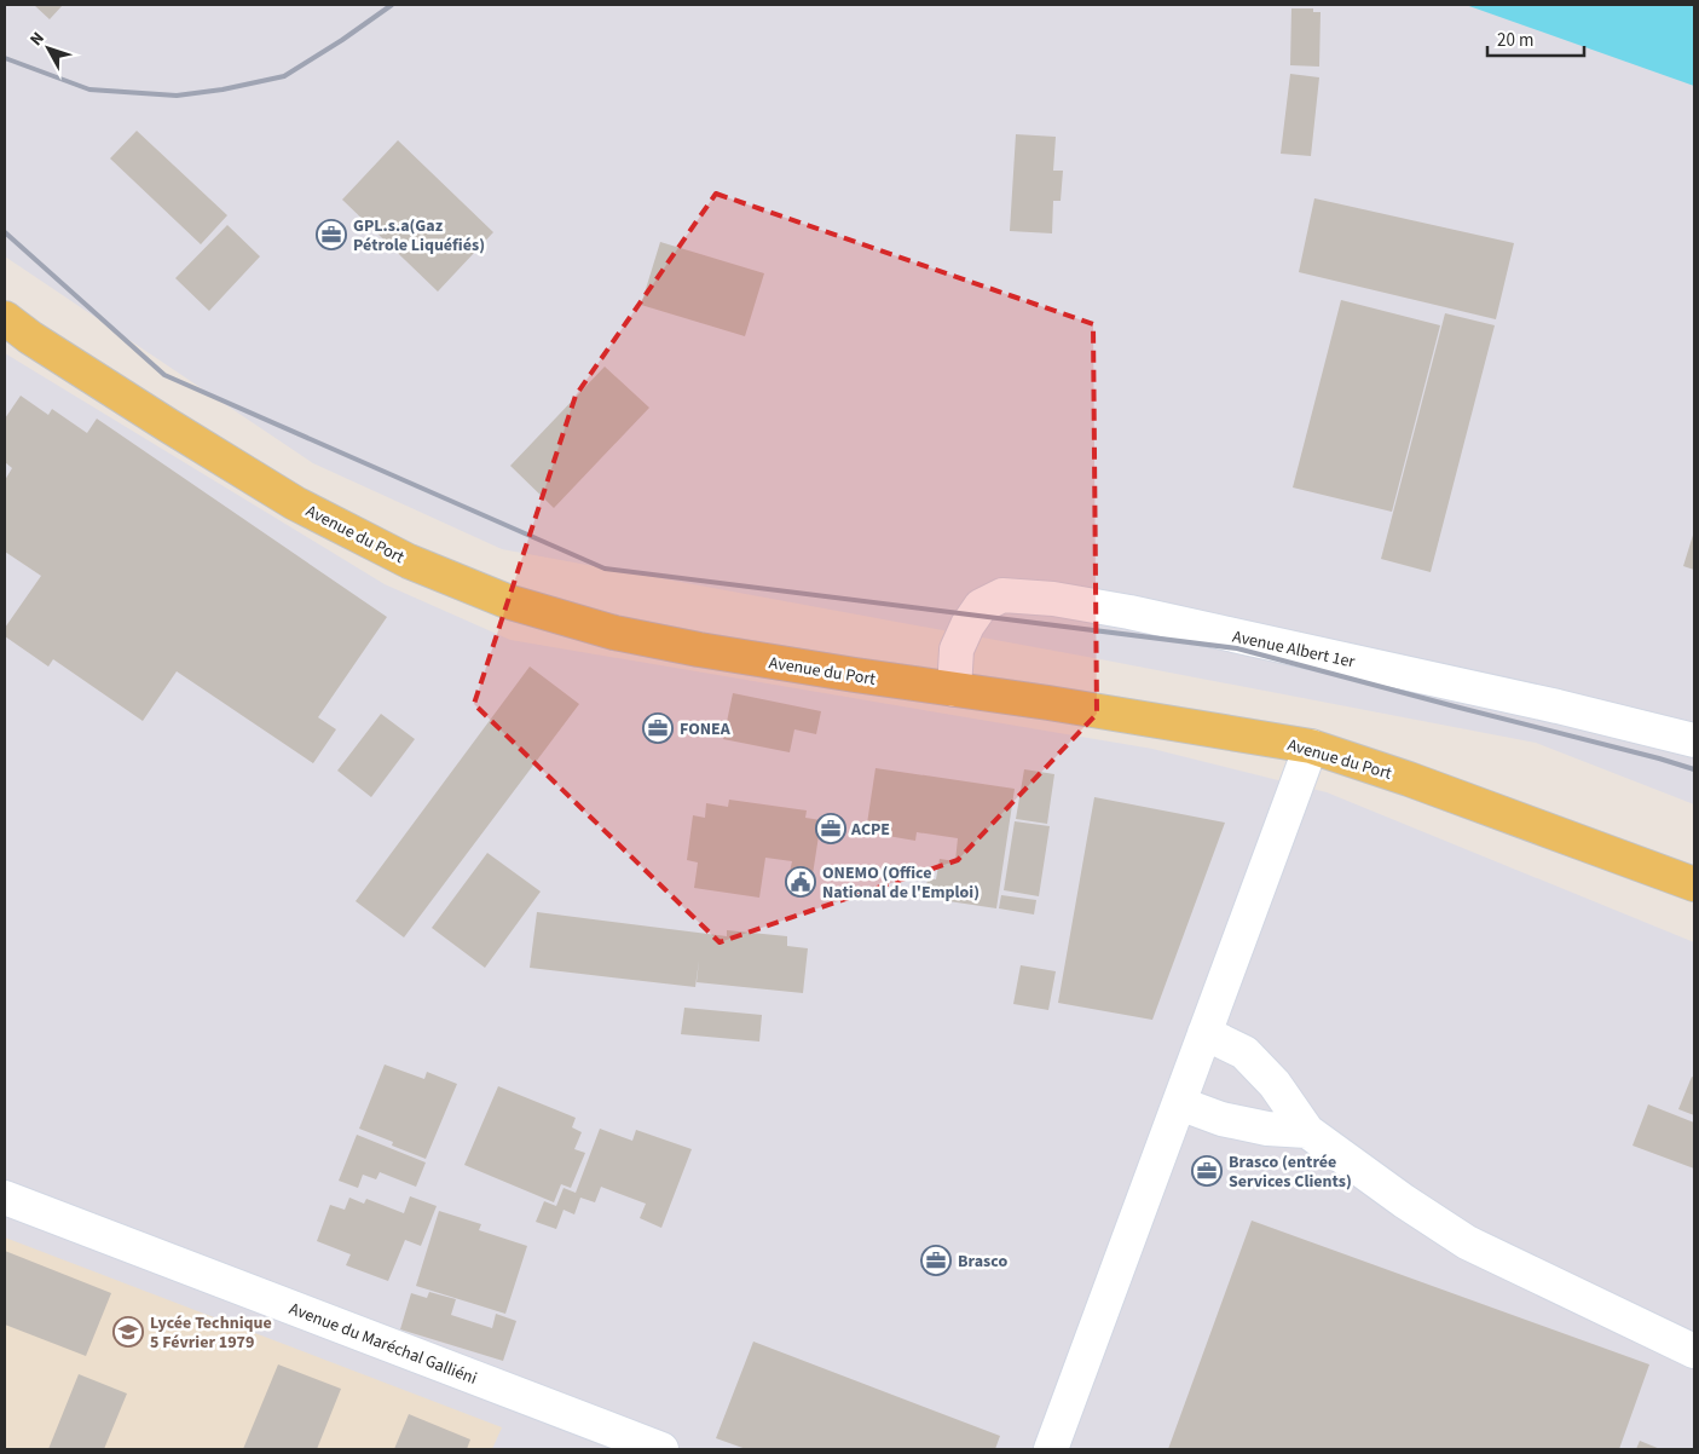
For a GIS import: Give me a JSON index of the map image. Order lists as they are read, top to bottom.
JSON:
{
  "streets": {
    "main road": ["Avenue du Port"],
    "street": ["Avenue Albert 1er", "Avenue du Maréchal Galliéni"]
  },
  "crossings": [
    ["Avenue du Port", "Avenue Albert 1er"]
  ],
  "places": {
    "office": [
      "GPL.s.a(Gaz Pétrole Liquéfiés)",
      "FONEA",
      "ACPE",
      "Brasco (entrée Services Clients)",
      "Brasco"
    ],
    "public building": ["ONEMO (Office National de l'Emploi)"],
    "school or university": ["Lycée Technique 5 Février 1979"]
  },
  "scale_bar": "20 m",
  "north": "top left"
}
